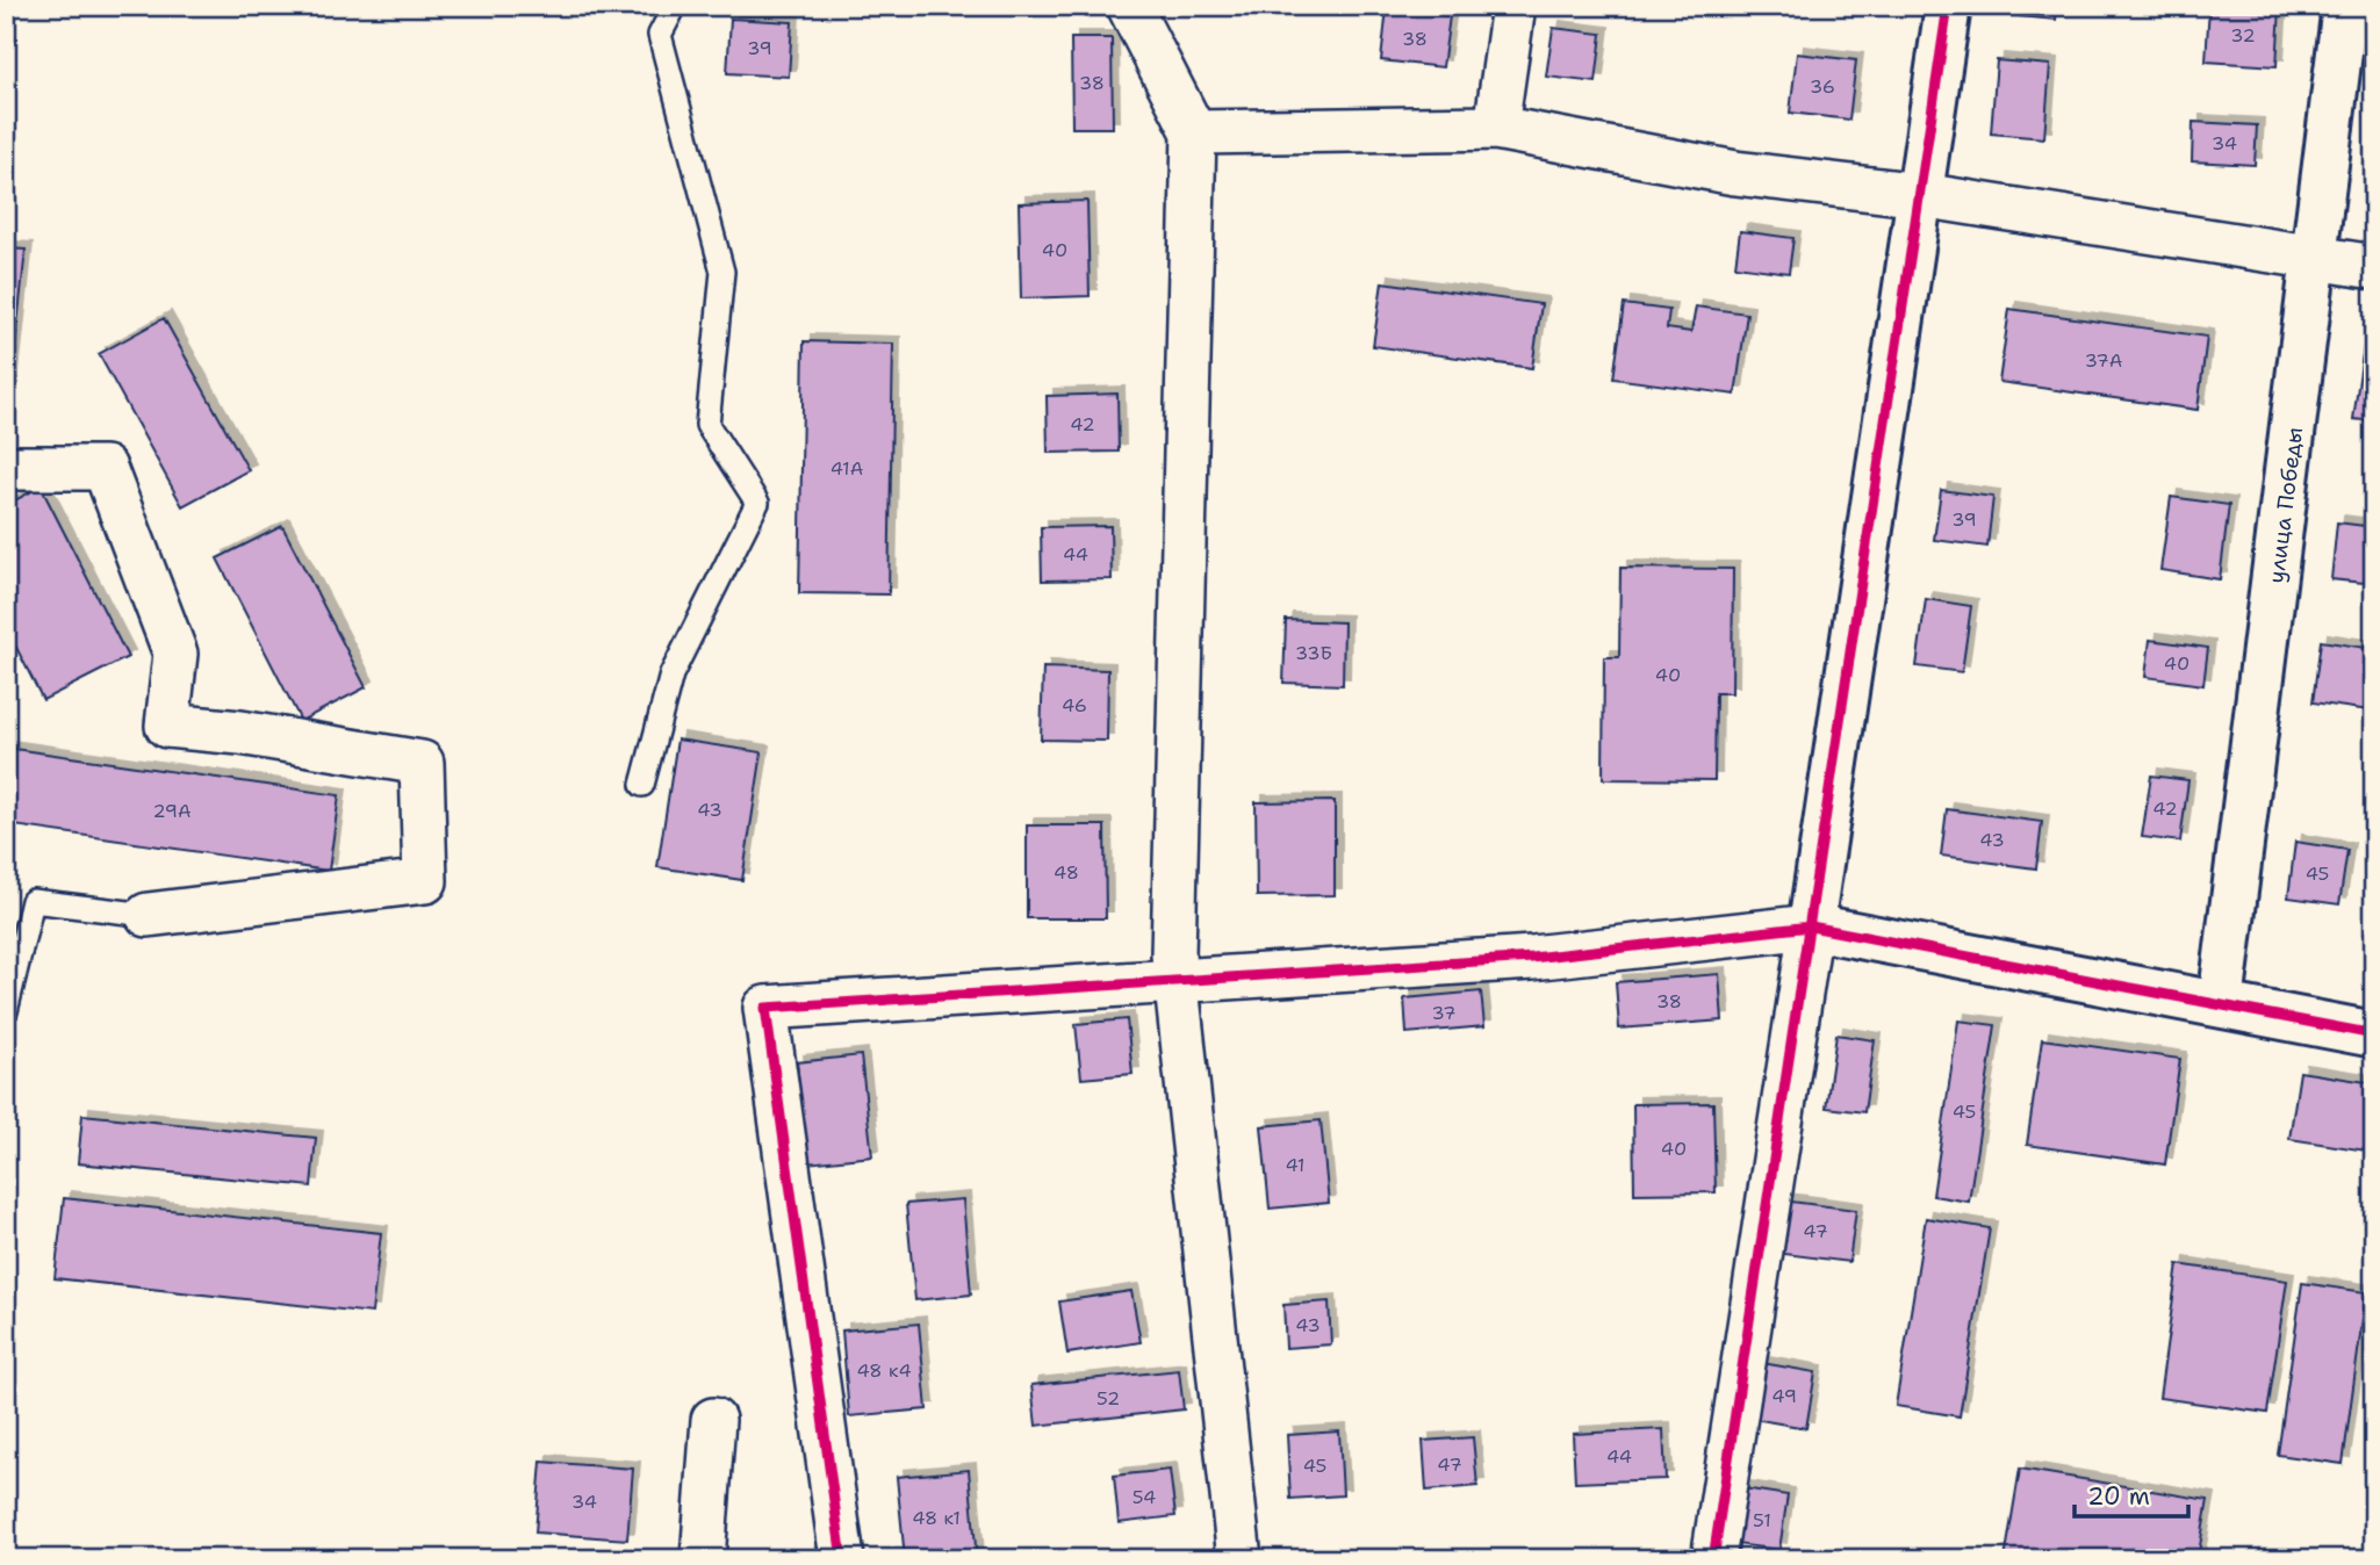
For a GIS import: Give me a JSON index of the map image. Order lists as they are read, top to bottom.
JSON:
{
  "streets": {
    "street": ["улица Победы"]
  },
  "house_numbers": [
    "32",
    "38",
    "39",
    "38",
    "36",
    "34",
    "40",
    "37А",
    "42",
    "41А",
    "39",
    "44",
    "33Б",
    "40",
    "40",
    "46",
    "42",
    "43",
    "29А",
    "43",
    "48",
    "45",
    "38",
    "37",
    "45",
    "40",
    "41",
    "47",
    "43",
    "48 к4",
    "49",
    "52",
    "44",
    "47",
    "45",
    "54",
    "34",
    "48 к1",
    "51"
  ],
  "scale_bar": "20 m"
}
